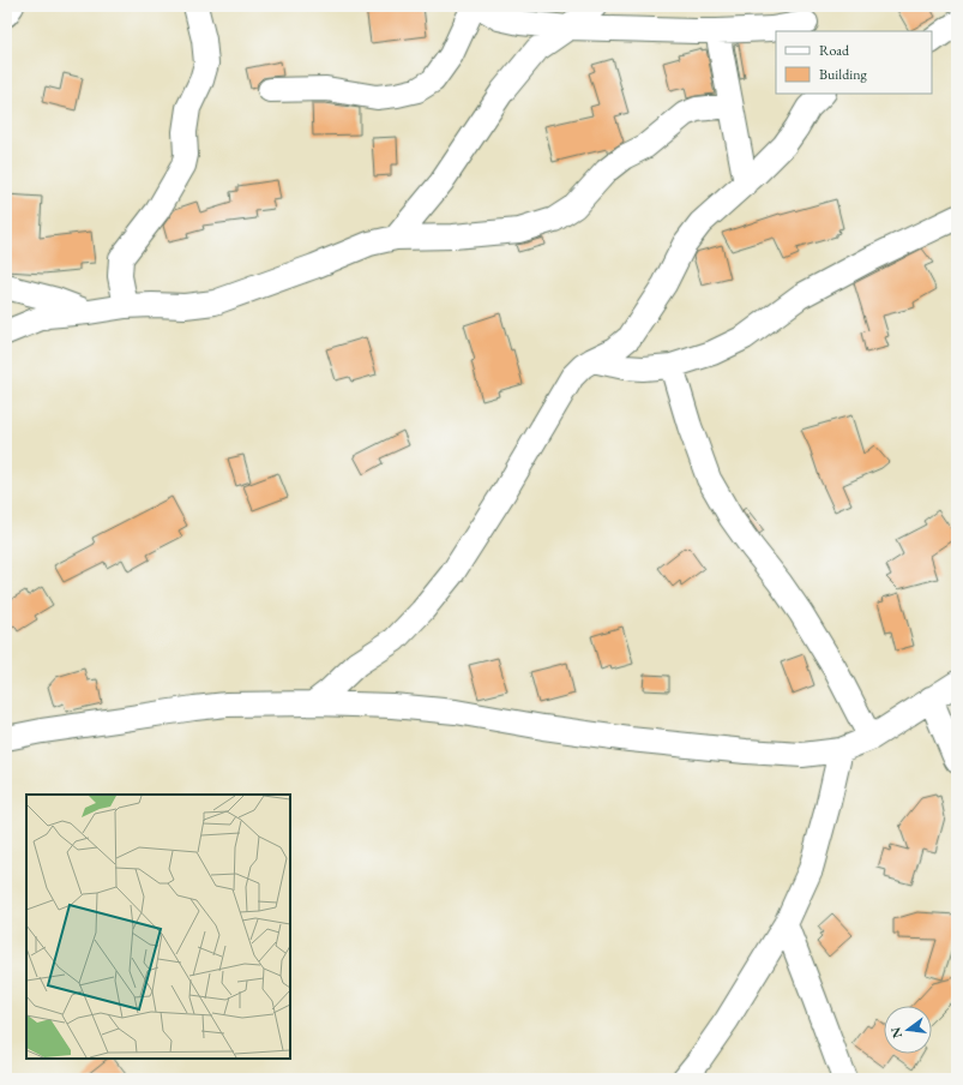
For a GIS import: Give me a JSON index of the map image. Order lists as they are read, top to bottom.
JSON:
{
  "legend": ["Road", "Building"],
  "north": "left"
}
